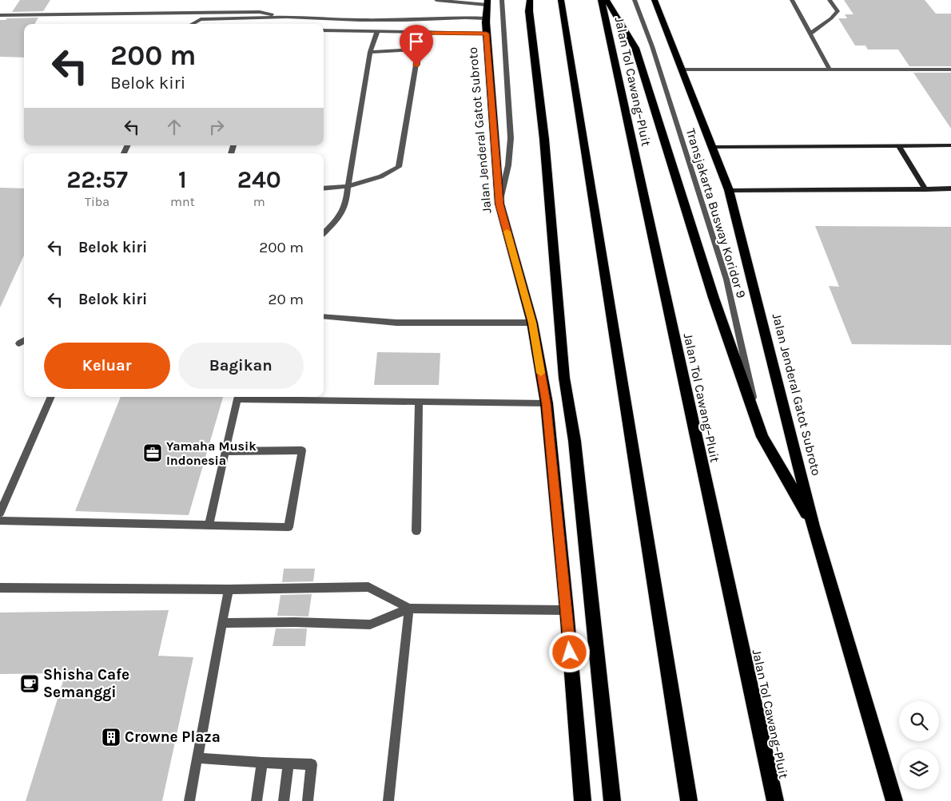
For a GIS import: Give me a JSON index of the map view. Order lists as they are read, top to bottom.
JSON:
{
  "streets": {
    "highway": ["Jalan Tol Cawang–Pluit", "Jalan Jenderal Gatot Subroto"],
    "lane": ["Transjakarta Busway Koridor 9"]
  },
  "places": {
    "office": ["Yamaha Musik Indonesia"],
    "cafe": ["Shisha Cafe Semanggi"],
    "building": ["Crowne Plaza"]
  },
  "page": {
    "turn": ["200 m", "Belok kiri"],
    "eta": [
      "22:57",
      "Tiba",
      "1",
      "mnt",
      "240",
      "m"
    ],
    "list": [
      {
        "name": "Belok kiri",
        "value": "200 m"
      },
      {
        "name": "Belok kiri",
        "value": "20 m"
      }
    ],
    "buttons": ["Keluar", "Bagikan"]
  }
}
